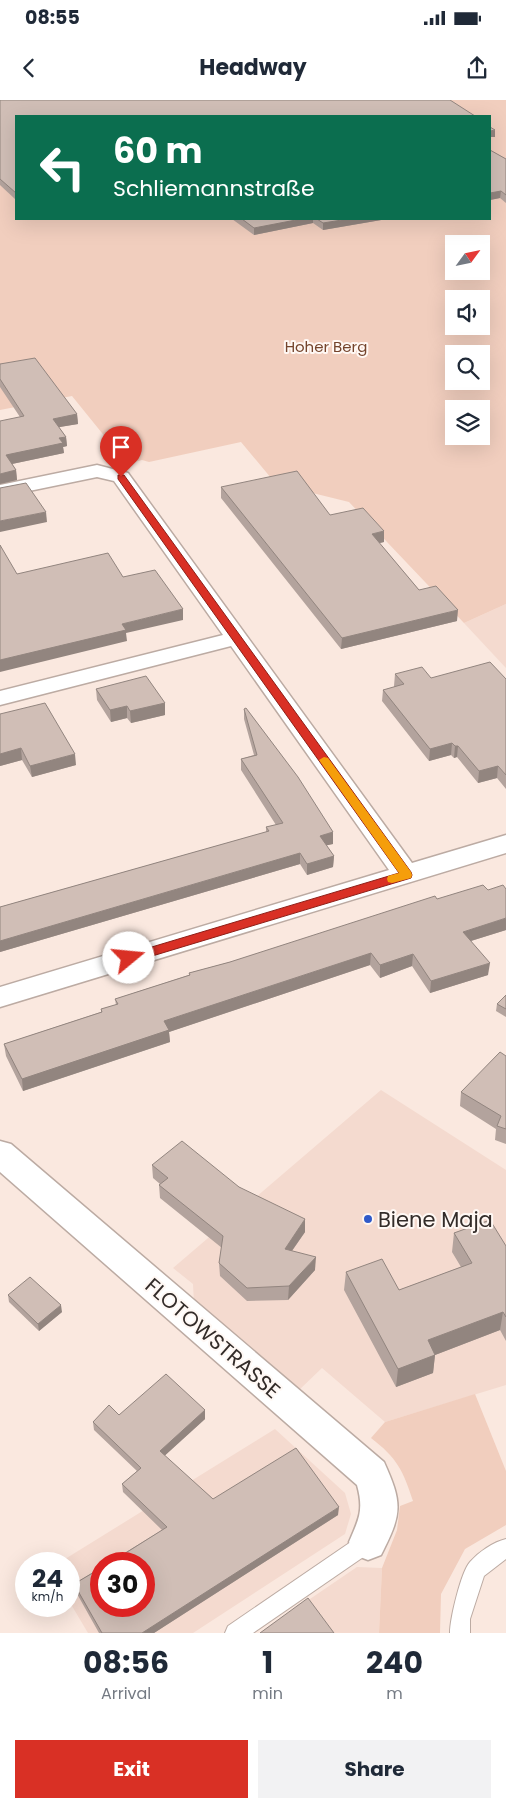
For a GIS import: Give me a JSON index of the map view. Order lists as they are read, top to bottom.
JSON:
{
  "streets": {
    "street": ["FLOTOWSTRASSE"]
  },
  "parks": ["Hoher Berg"],
  "places": ["Biene Maja"],
  "north": "top right",
  "page": {
    "status": "08:55",
    "header": "Headway",
    "turn": ["60 m", "Schliemannstraße"],
    "speed": "24 km/h",
    "limit": "30",
    "eta": [
      "08:56",
      "Arrival",
      "1",
      "min",
      "240",
      "m"
    ],
    "buttons": ["Exit", "Share"]
  }
}
